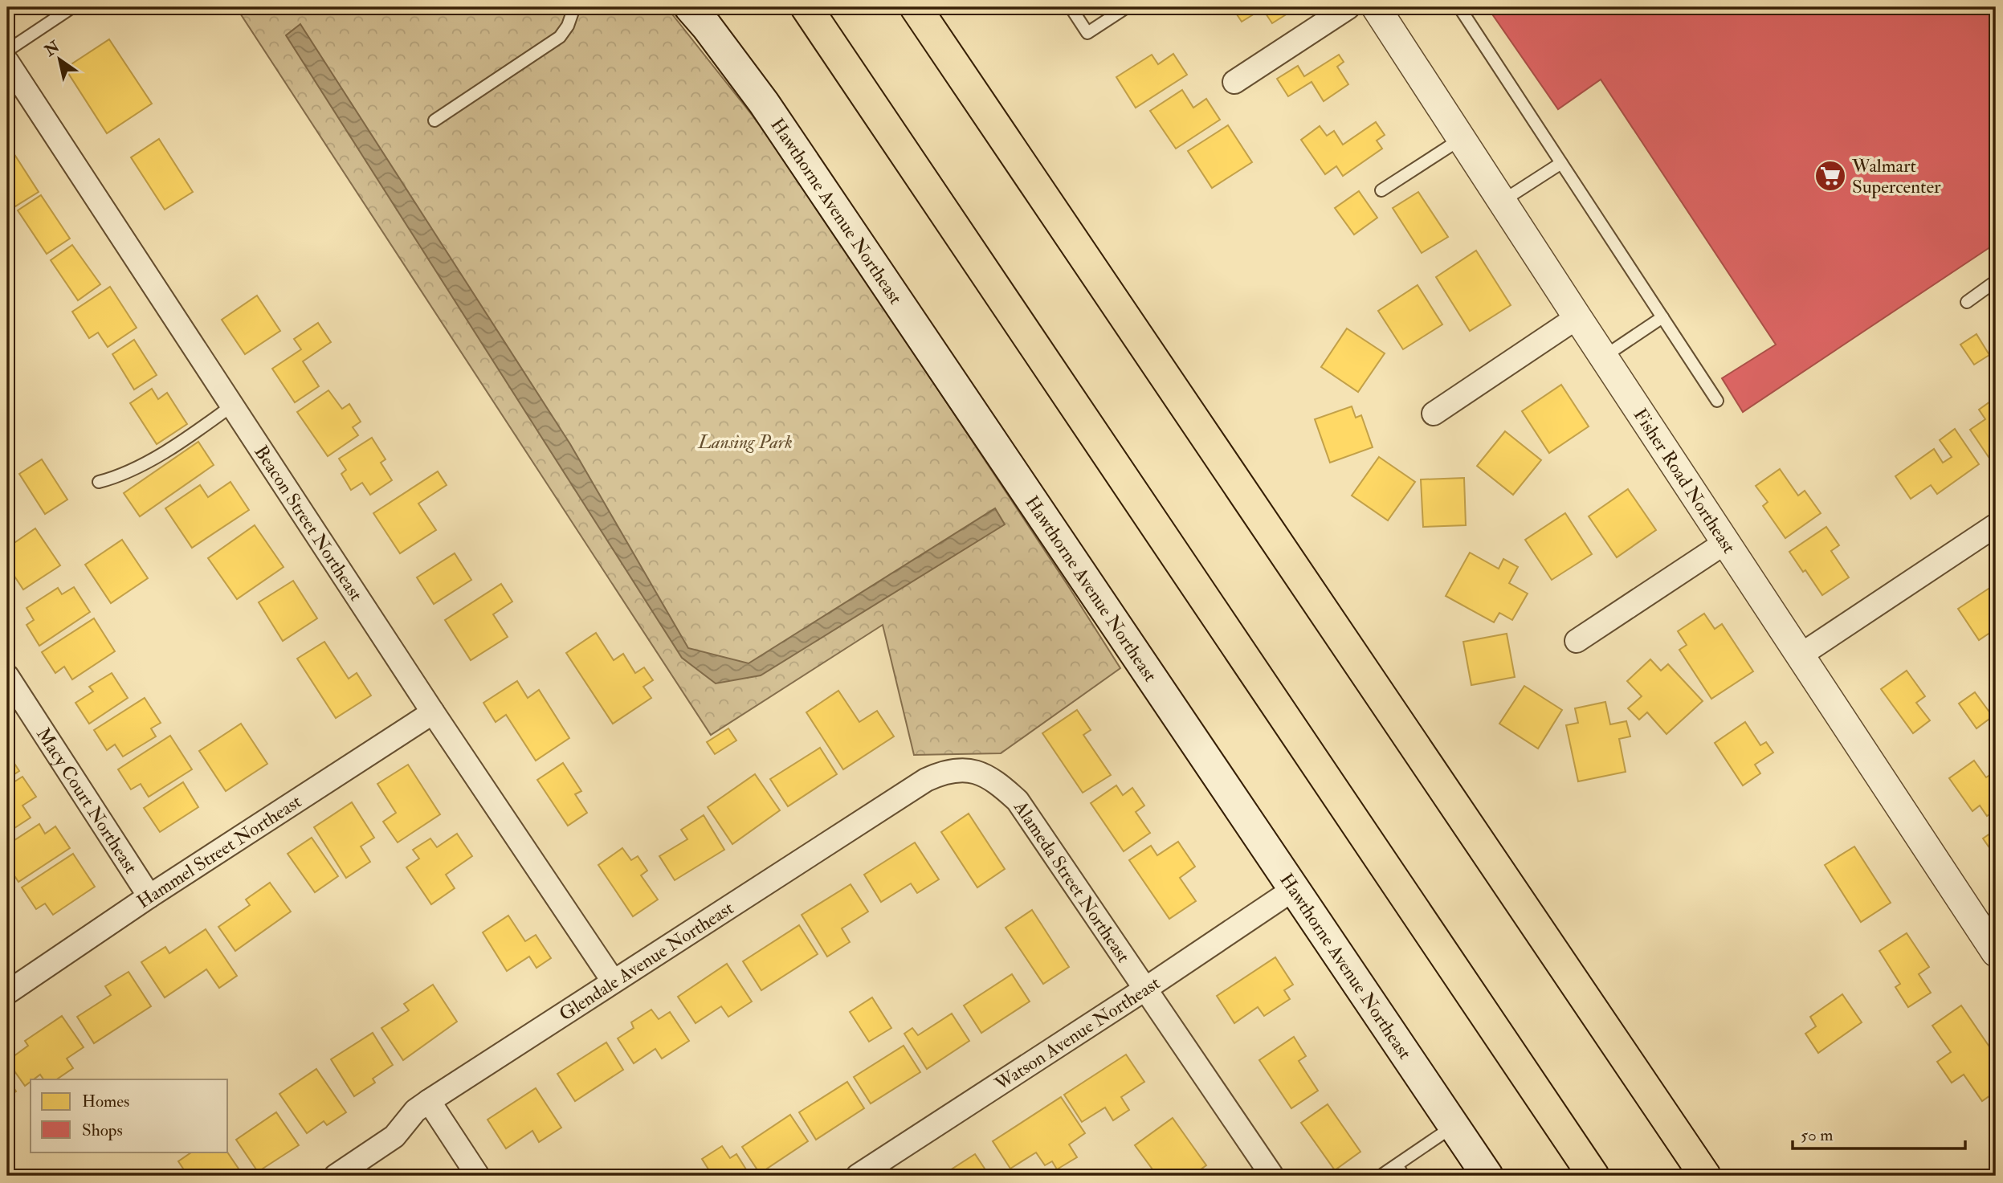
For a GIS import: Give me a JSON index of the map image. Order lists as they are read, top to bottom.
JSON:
{
  "streets": {
    "main road": ["Hawthorne Avenue Northeast"],
    "street": [
      "Fisher Road Northeast",
      "Beacon Street Northeast",
      "Macy Court Northeast",
      "Hammel Street Northeast",
      "Alameda Street Northeast",
      "Glendale Avenue Northeast",
      "Watson Avenue Northeast"
    ]
  },
  "crossings": [
    ["Hawthorne Avenue Northeast", "Watson Avenue Northeast"],
    ["Beacon Street Northeast", "Hammel Street Northeast"],
    ["Beacon Street Northeast", "Glendale Avenue Northeast"],
    ["Macy Court Northeast", "Hammel Street Northeast"],
    ["Alameda Street Northeast", "Glendale Avenue Northeast"],
    ["Alameda Street Northeast", "Watson Avenue Northeast"]
  ],
  "parks": ["Lansing Park"],
  "places": {
    "supermarket": ["Walmart Supercenter"]
  },
  "legend": ["Homes", "Shops"],
  "scale_bar": "50 m",
  "north": "top left"
}
